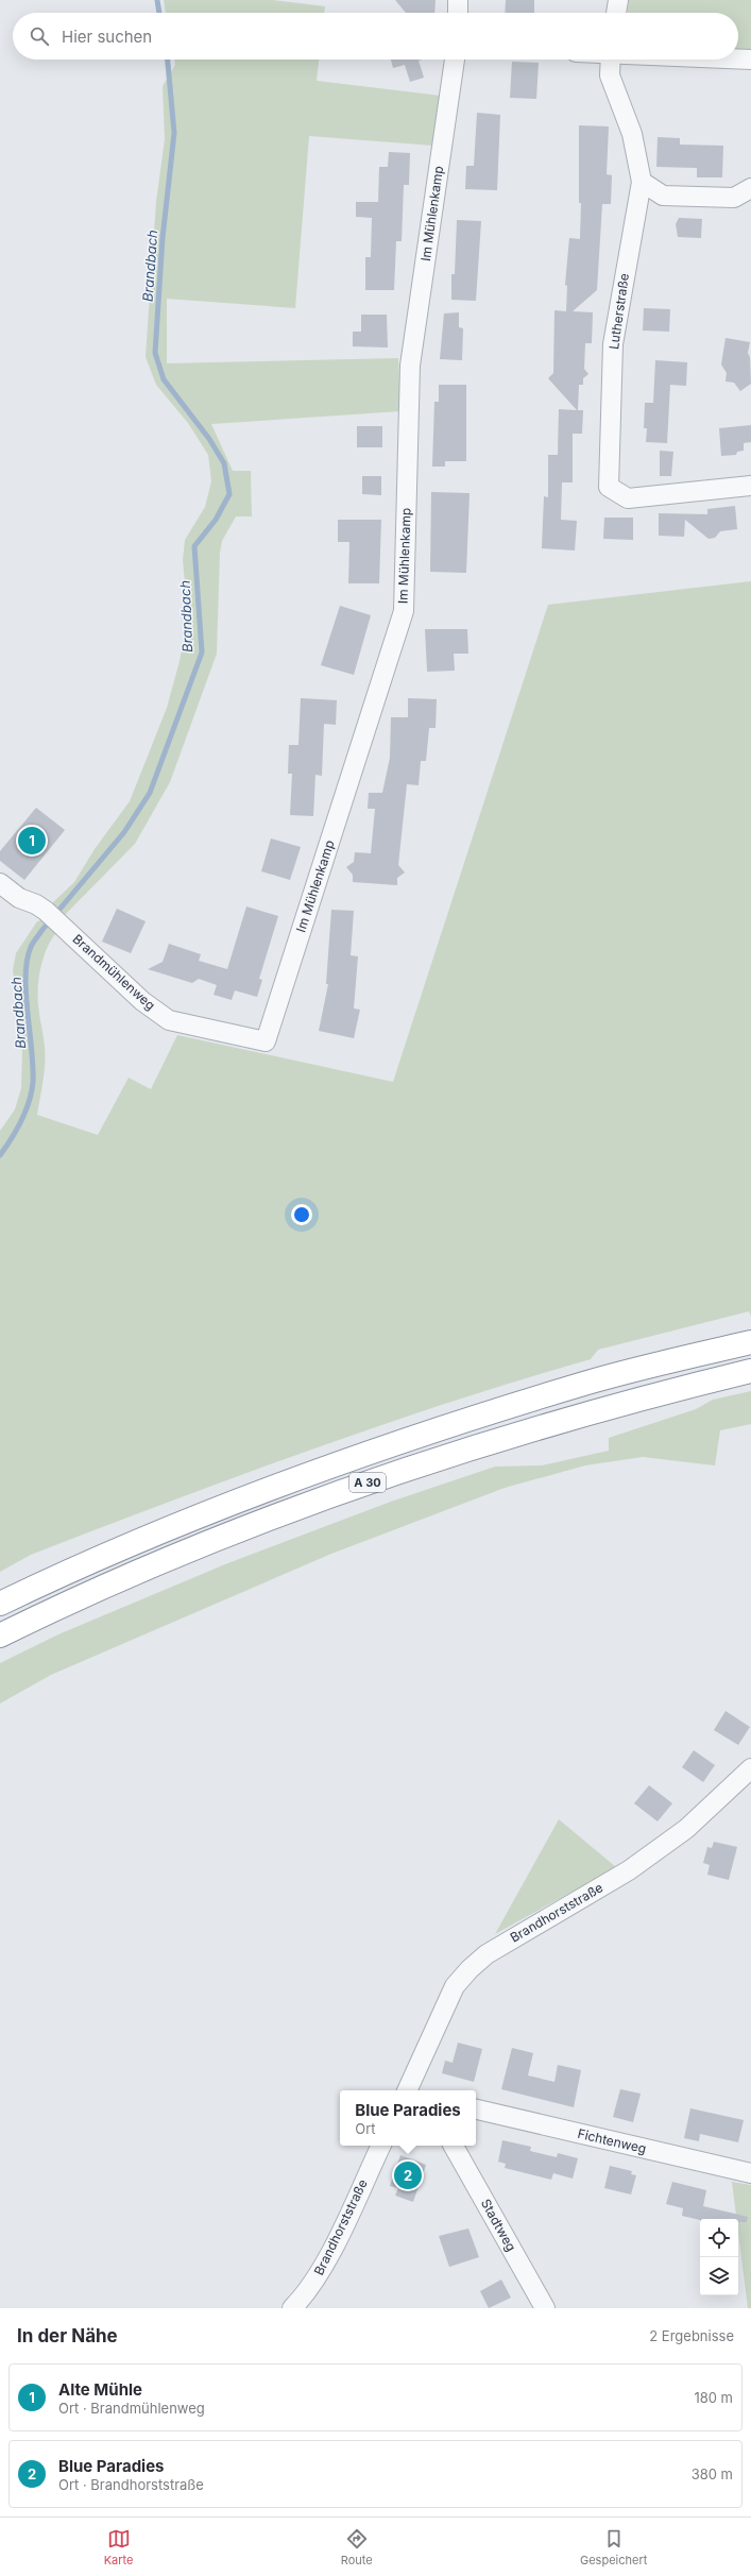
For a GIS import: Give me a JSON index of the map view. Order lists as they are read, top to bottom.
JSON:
{
  "streets": {
    "highway": ["A 30"],
    "street": [
      "Im Mühlenkamp",
      "Lutherstraße",
      "Brandmühlenweg",
      "Brandhorststraße",
      "Fichtenweg",
      "Stadtweg"
    ]
  },
  "crossings": [
    ["Im Mühlenkamp", "Brandmühlenweg"]
  ],
  "water": ["Brandbach"],
  "page": {
    "search": "Hier suchen",
    "pins": ["1", "2"],
    "popup": ["Blue Paradies", "Ort"],
    "heading": ["In der Nähe", "2 Ergebnisse"],
    "list": [
      {
        "mark": "1",
        "name": "Alte Mühle",
        "note": "Ort · Brandmühlenweg",
        "value": "180 m"
      },
      {
        "mark": "2",
        "name": "Blue Paradies",
        "note": "Ort · Brandhorststraße",
        "value": "380 m"
      }
    ],
    "nav": ["Karte", "Route", "Gespeichert"]
  }
}
